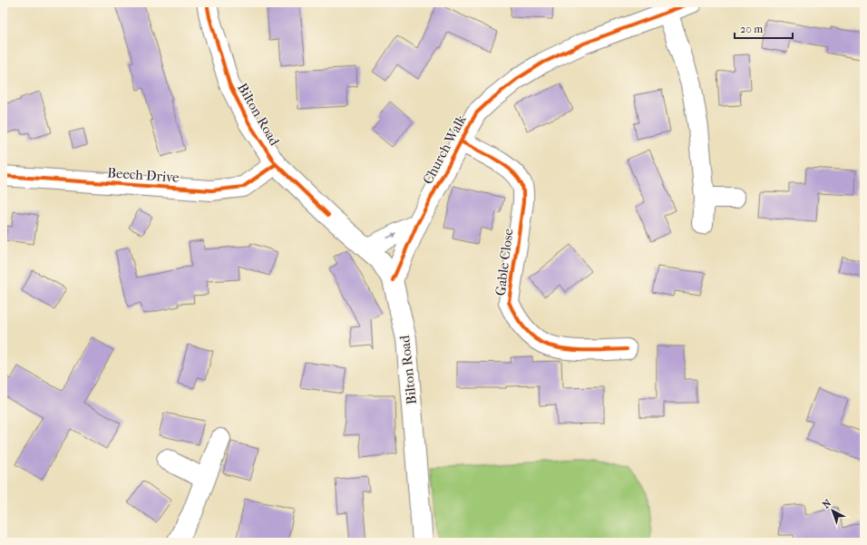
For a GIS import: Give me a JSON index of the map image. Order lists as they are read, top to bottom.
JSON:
{
  "streets": {
    "street": [
      "Bilton Road",
      "Church Walk",
      "Beech Drive",
      "Gable Close"
    ]
  },
  "crossings": [
    ["Bilton Road", "Church Walk"],
    ["Bilton Road", "Beech Drive"],
    ["Church Walk", "Gable Close"]
  ],
  "scale_bar": "20 m",
  "north": "top left"
}
